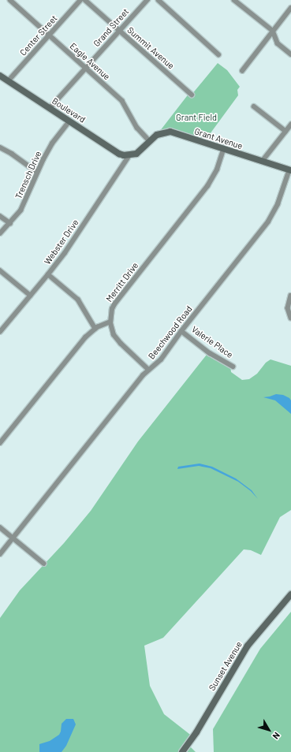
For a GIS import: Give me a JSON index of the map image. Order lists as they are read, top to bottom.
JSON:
{
  "streets": {
    "street": [
      "Grand Street",
      "Center Street",
      "Summit Avenue",
      "Eagle Avenue",
      "Boulevard",
      "Grant Avenue",
      "Trensch Drive",
      "Webster Drive",
      "Merritt Drive",
      "Beechwood Road",
      "Valerie Place",
      "Sunset Avenue"
    ]
  },
  "crossings": [
    ["Grand Street", "Summit Avenue"],
    ["Grand Street", "Eagle Avenue"],
    ["Grand Street", "Boulevard"],
    ["Center Street", "Eagle Avenue"],
    ["Center Street", "Boulevard"],
    ["Eagle Avenue", "Grant Avenue"],
    ["Boulevard", "Grant Avenue"],
    ["Boulevard", "Trensch Drive"],
    ["Boulevard", "Webster Drive"],
    ["Grant Avenue", "Webster Drive"],
    ["Grant Avenue", "Merritt Drive"],
    ["Grant Avenue", "Beechwood Road"],
    ["Beechwood Road", "Valerie Place"]
  ],
  "parks": ["Grant Field"],
  "north": "bottom right"
}
